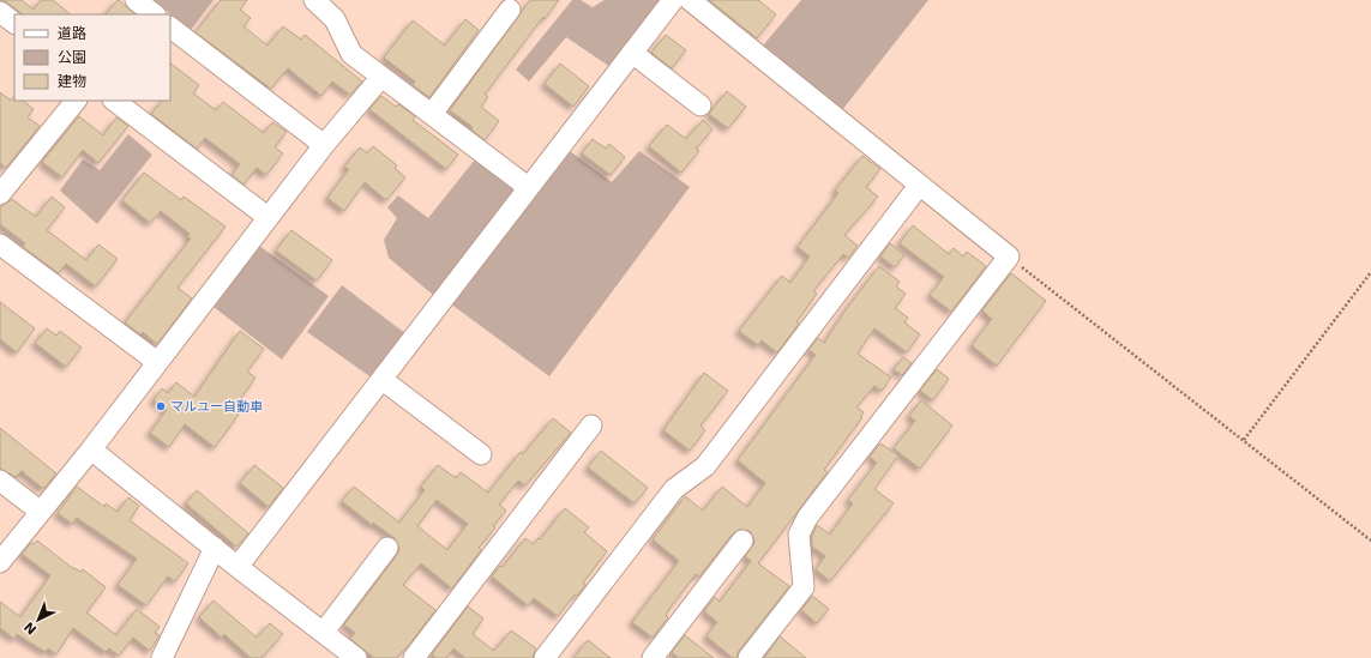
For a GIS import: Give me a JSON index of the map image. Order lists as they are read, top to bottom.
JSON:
{
  "places": ["マルユー自動車"],
  "legend": ["道路", "公園", "建物"],
  "north": "bottom left"
}
